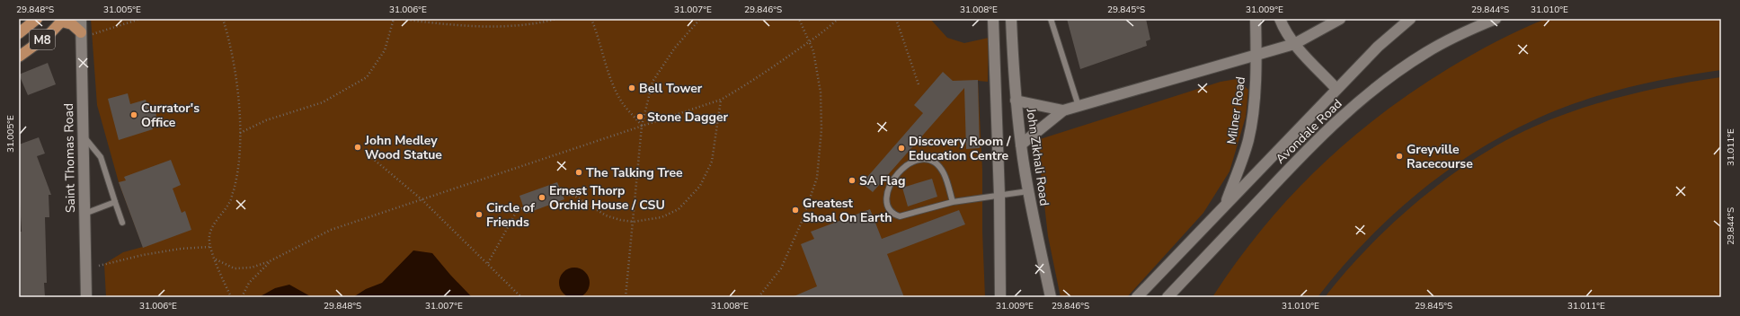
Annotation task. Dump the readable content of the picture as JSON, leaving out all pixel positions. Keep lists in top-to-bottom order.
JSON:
{
  "streets": {
    "main road": ["M8"],
    "street": [
      "Milner Road",
      "Avondale Road",
      "John Zikhali Road",
      "Saint Thomas Road"
    ]
  },
  "crossings": [
    ["Milner Road", "Avondale Road"]
  ],
  "places": [
    "Bell Tower",
    "Currator's Office",
    "Stone Dagger",
    "John Medley Wood Statue",
    "Discovery Room / Education Centre",
    "Greyville Racecourse",
    "The Talking Tree",
    "SA Flag",
    "Ernest Thorp Orchid House / CSU",
    "Greatest Shoal On Earth",
    "Circle of Friends"
  ],
  "coordinates": [
    "29.848°S",
    "31.005°E",
    "31.006°E",
    "31.007°E",
    "29.846°S",
    "31.008°E",
    "29.845°S",
    "31.009°E",
    "29.844°S",
    "31.010°E",
    "31.011°E"
  ]
}
